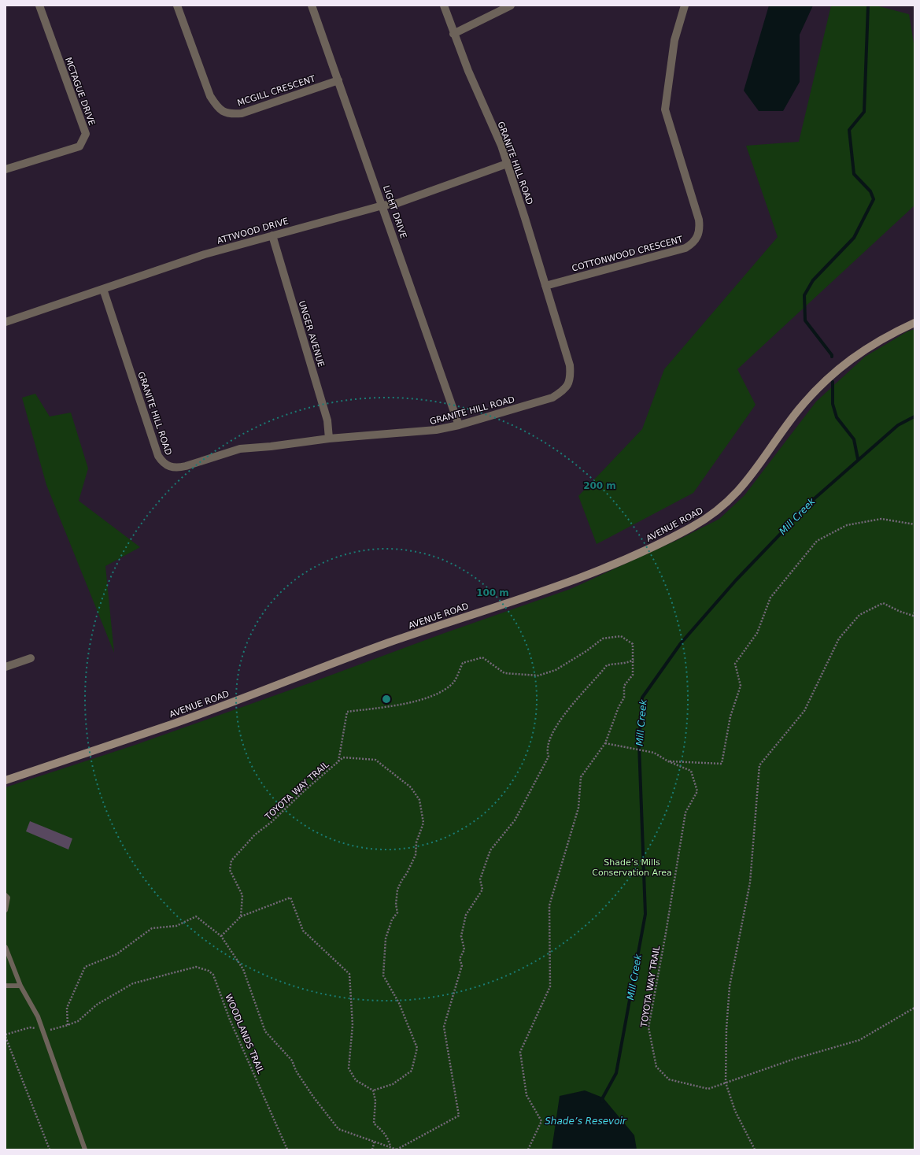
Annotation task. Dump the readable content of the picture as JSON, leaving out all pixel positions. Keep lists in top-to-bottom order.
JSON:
{
  "streets": {
    "street": [
      "MCGILL CRESCENT",
      "MCTAGUE DRIVE",
      "GRANITE HILL ROAD",
      "LIGHT DRIVE",
      "ATTWOOD DRIVE",
      "COTTONWOOD CRESCENT",
      "UNGER AVENUE",
      "AVENUE ROAD"
    ],
    "path": ["TOYOTA WAY TRAIL", "WOODLANDS TRAIL"]
  },
  "crossings": [
    ["MCGILL CRESCENT", "LIGHT DRIVE"],
    ["GRANITE HILL ROAD", "LIGHT DRIVE"],
    ["GRANITE HILL ROAD", "ATTWOOD DRIVE"],
    ["GRANITE HILL ROAD", "COTTONWOOD CRESCENT"],
    ["GRANITE HILL ROAD", "UNGER AVENUE"],
    ["LIGHT DRIVE", "ATTWOOD DRIVE"],
    ["ATTWOOD DRIVE", "UNGER AVENUE"]
  ],
  "water": ["Mill Creek", "Shade’s Resevoir"],
  "parks": ["Shade’s Mills Conservation Area"],
  "rings": ["200 m", "100 m"]
}
